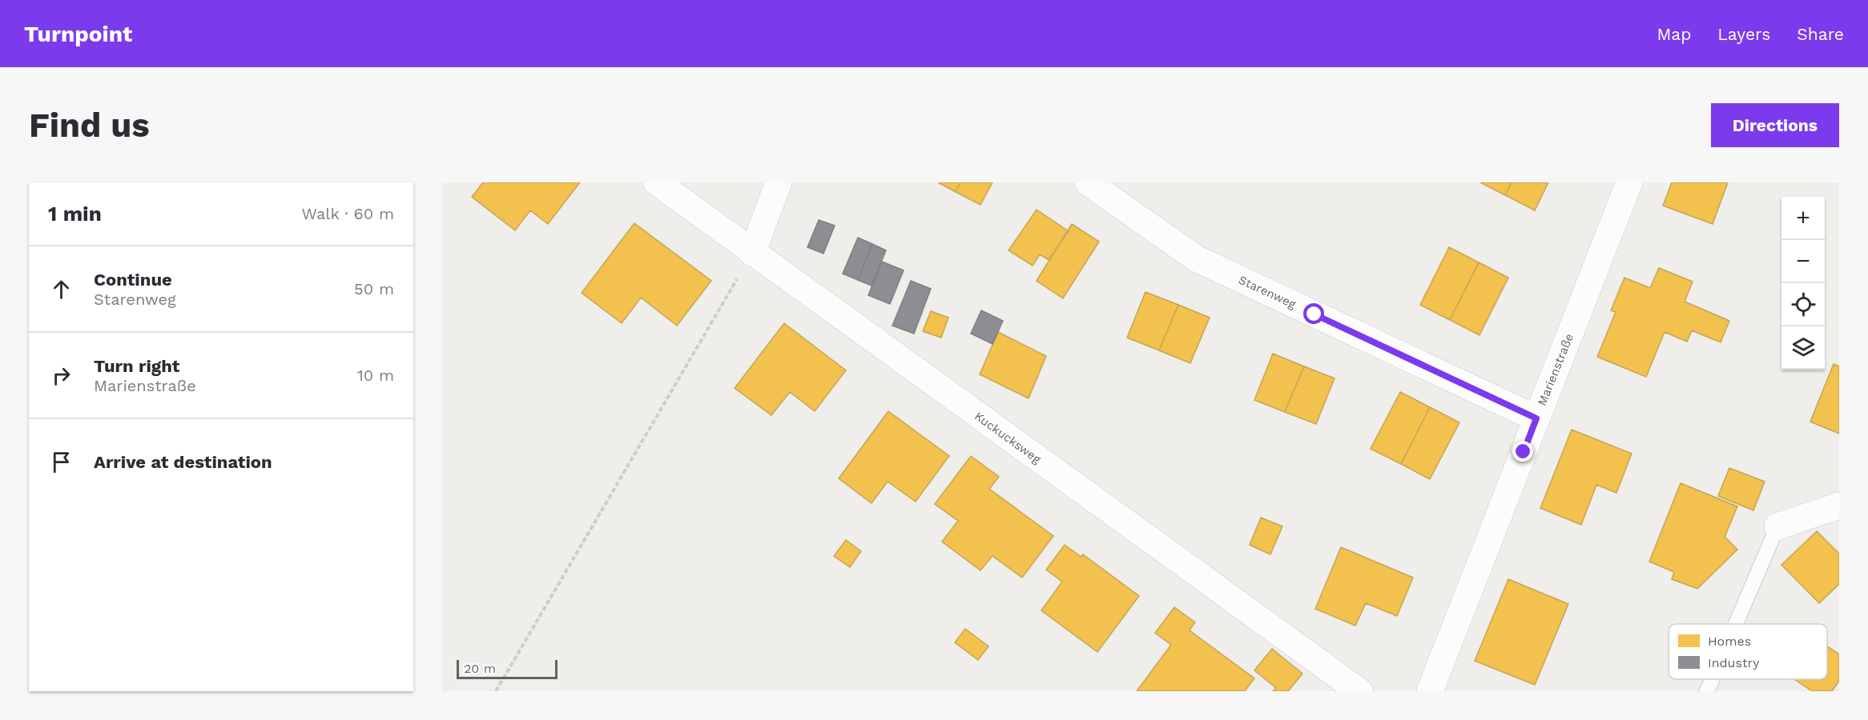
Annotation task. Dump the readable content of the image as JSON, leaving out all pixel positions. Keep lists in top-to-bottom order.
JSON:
{
  "streets": {
    "street": ["Starenweg", "Marienstraße", "Kuckucksweg"]
  },
  "crossings": [
    ["Starenweg", "Marienstraße"]
  ],
  "legend": ["Homes", "Industry"],
  "scale_bar": "20 m",
  "page": {
    "header": "Turnpoint",
    "nav": ["Map", "Layers", "Share"],
    "buttons": "Directions",
    "title": "Find us",
    "heading": ["1 min", "Walk · 60 m"],
    "map_buttons": ["+", "−"],
    "list": [
      ["Continue", "Starenweg", "50 m"],
      ["Turn right", "Marienstraße", "10 m"],
      "Arrive at destination"
    ],
    "scale": "20 m"
  }
}
